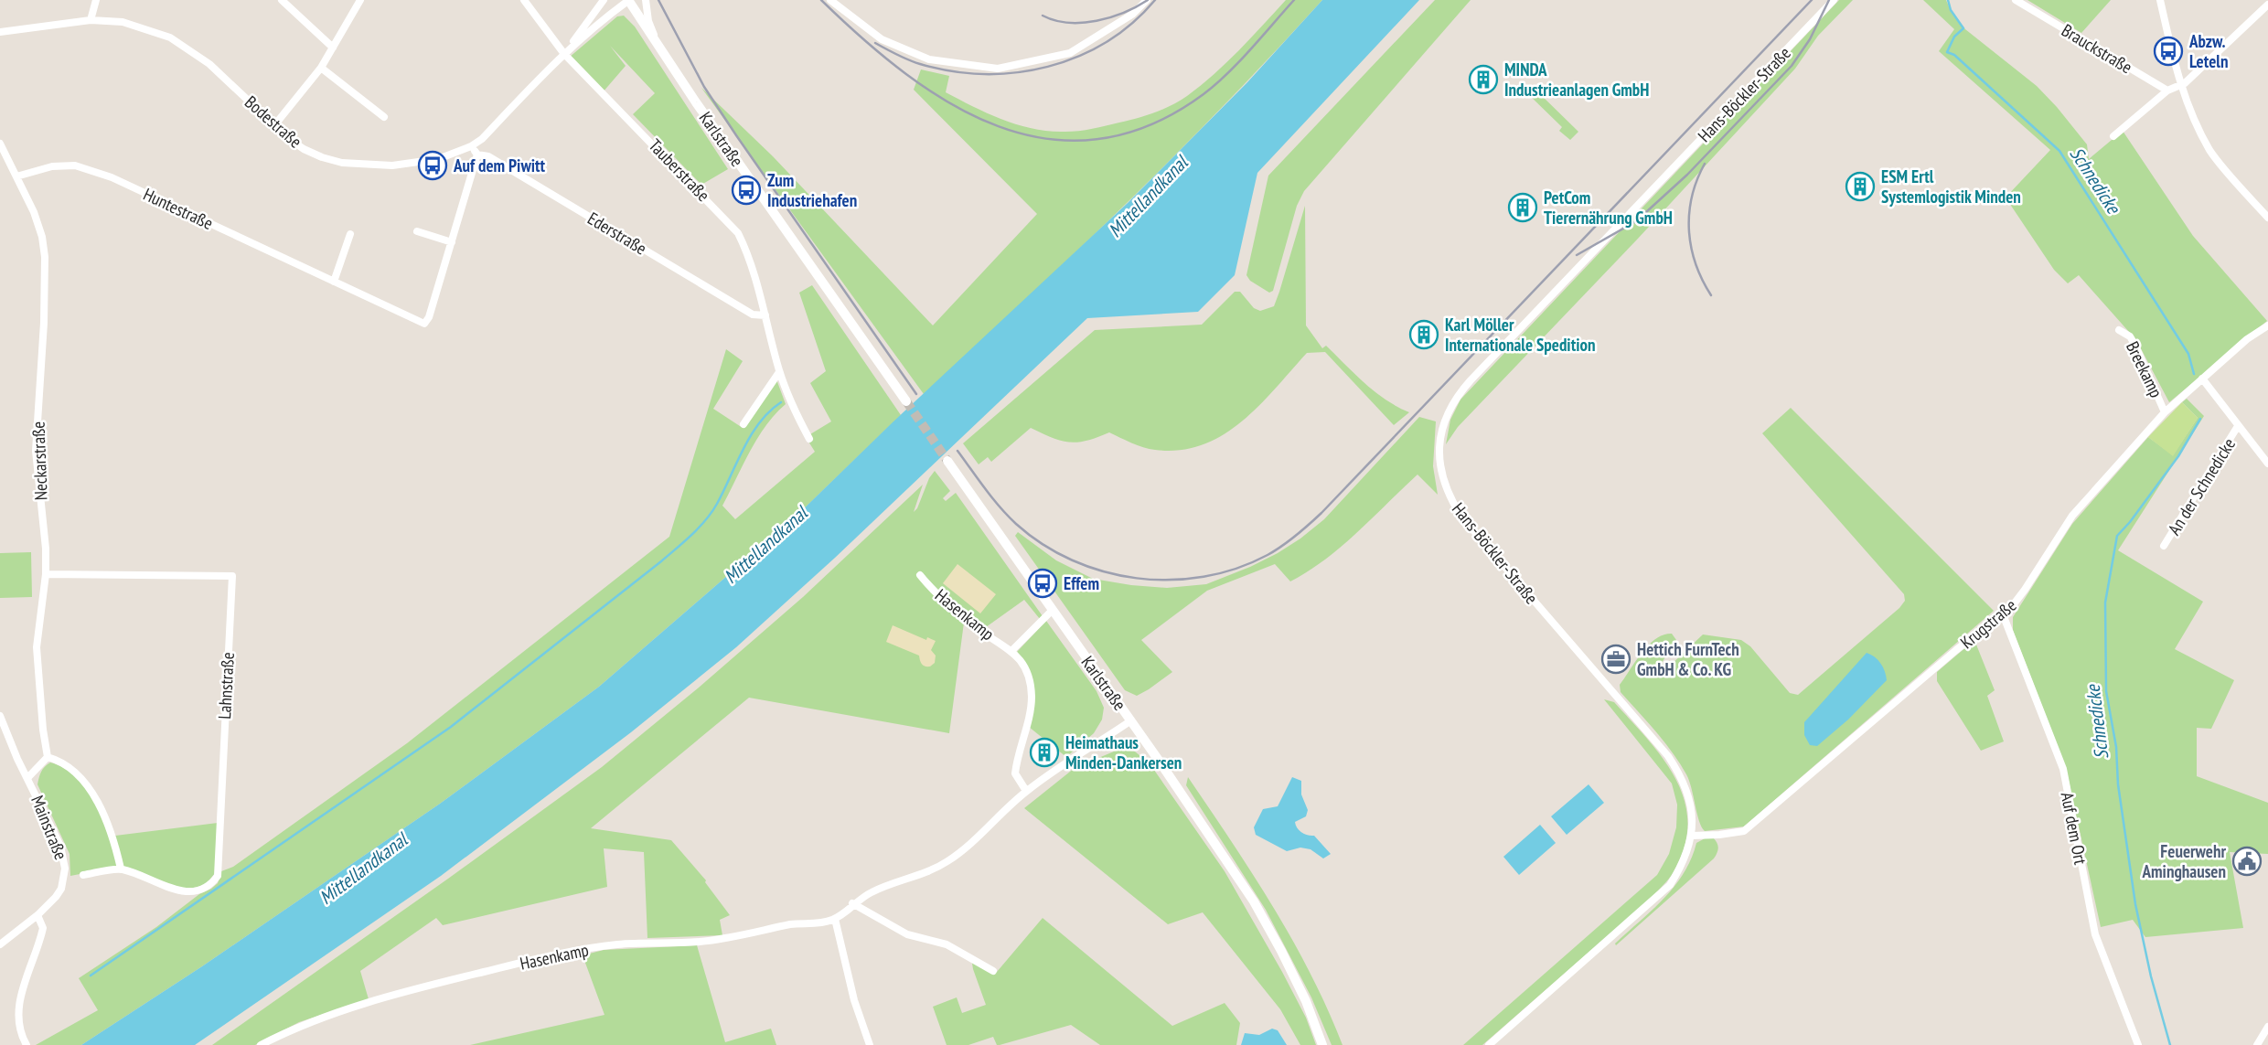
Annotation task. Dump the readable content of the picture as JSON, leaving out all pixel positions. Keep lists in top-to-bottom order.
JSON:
{
  "streets": {
    "street": [
      "Brauckstraße",
      "Hans-Böckler-Straße",
      "Bodestraße",
      "Karlstraße",
      "Tauberstraße",
      "Huntestraße",
      "Ederstraße",
      "Breekamp",
      "Neckarstraße",
      "An der Schnedicke",
      "Hasenkamp",
      "Krugstraße",
      "Lahnstraße",
      "Mainstraße",
      "Auf dem Ort"
    ]
  },
  "crossings": [
    ["Hans-Böckler-Straße", "Krugstraße"],
    ["Bodestraße", "Karlstraße"],
    ["Bodestraße", "Tauberstraße"],
    ["Bodestraße", "Ederstraße"],
    ["Karlstraße", "Hasenkamp"],
    ["Tauberstraße", "Ederstraße"],
    ["Huntestraße", "Neckarstraße"],
    ["Breekamp", "Krugstraße"],
    ["Neckarstraße", "Lahnstraße"],
    ["Krugstraße", "Auf dem Ort"]
  ],
  "water": ["Schnedicke", "Mittellandkanal"],
  "places": {
    "bus stop": [
      "Abzw. Leteln",
      "Auf dem Piwitt",
      "Zum Industriehafen",
      "Effem"
    ],
    "building": [
      "MINDA Industrieanlagen GmbH",
      "ESM Ertl Systemlogistik Minden",
      "PetCom Tierernährung GmbH",
      "Karl Möller Internationale Spedition",
      "Heimathaus Minden-Dankersen"
    ],
    "office": ["Hettich FurnTech GmbH & Co. KG"],
    "public building": ["Feuerwehr Aminghausen"]
  }
}
